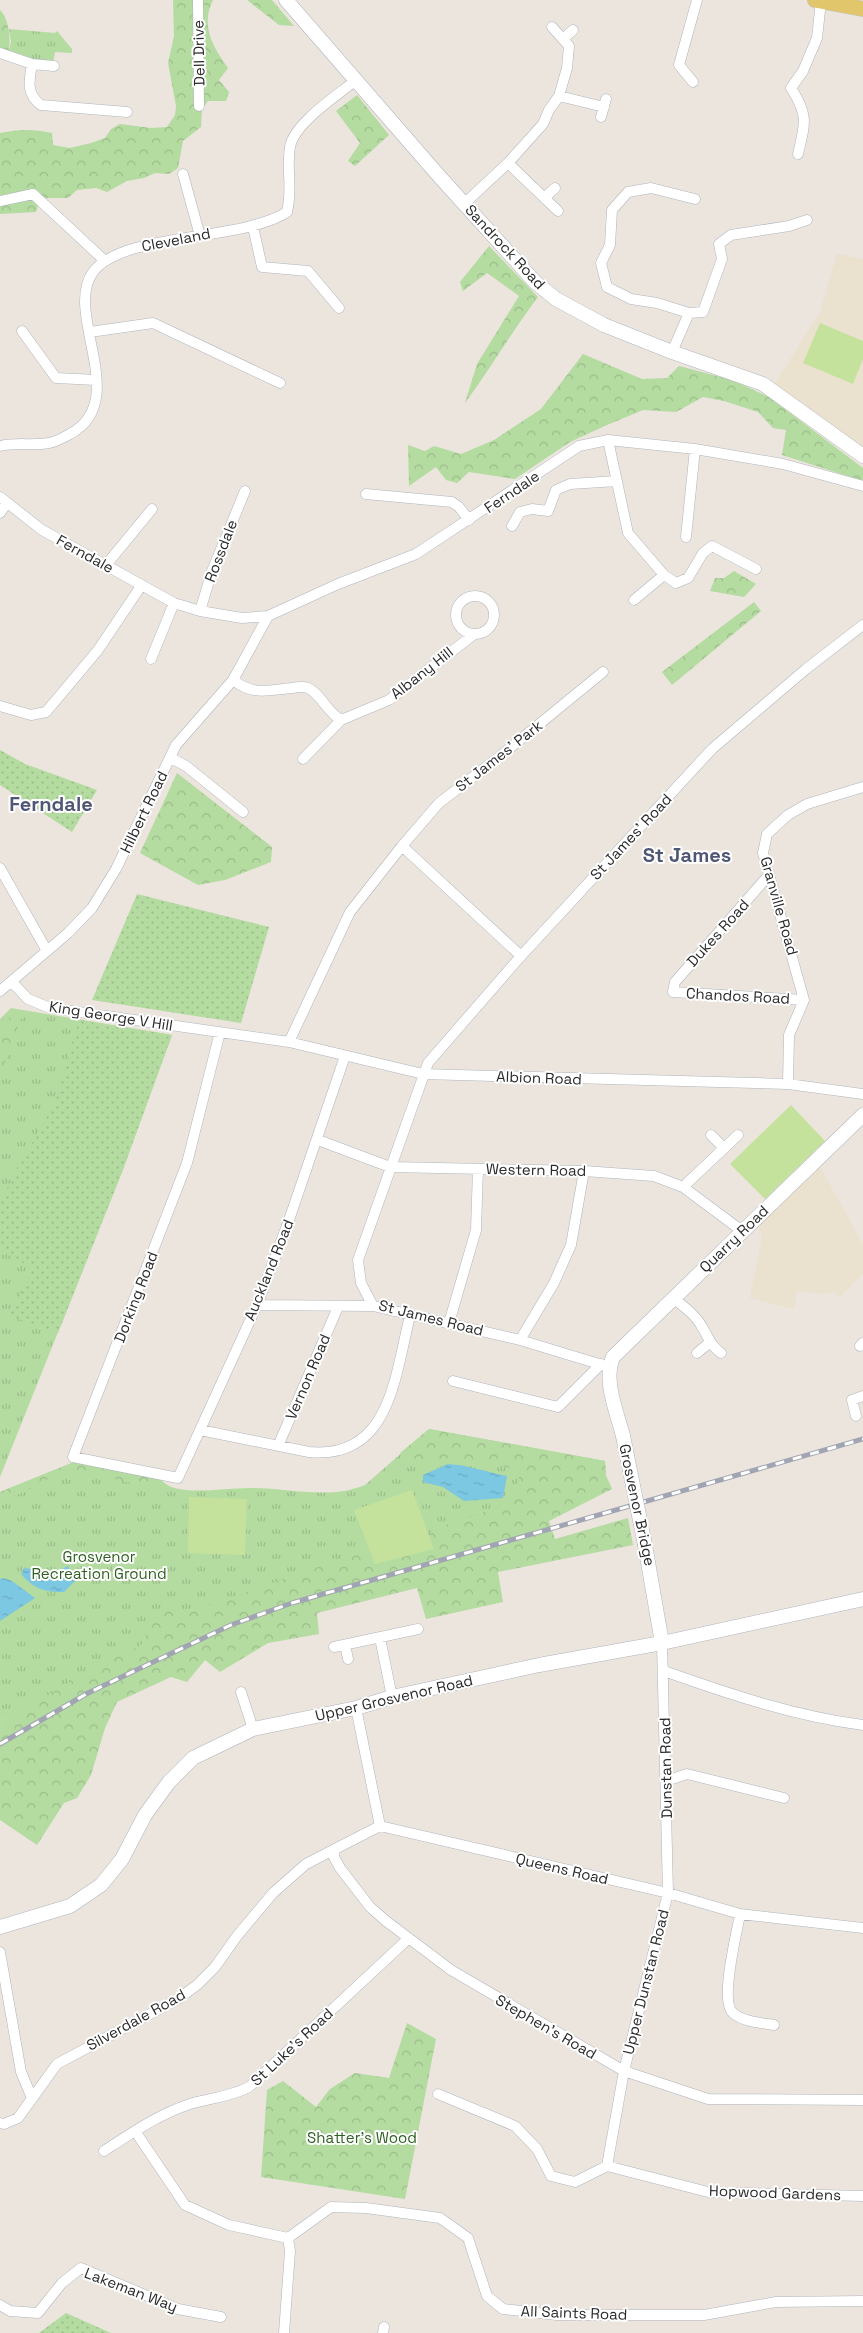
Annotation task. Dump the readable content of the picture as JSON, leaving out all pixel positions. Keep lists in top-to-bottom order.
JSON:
{
  "streets": {
    "street": [
      "Dell Drive",
      "Cleveland",
      "Sandrock Road",
      "Ferndale",
      "Rossdale",
      "Albany Hill",
      "St James' Park",
      "Hilbert Road",
      "St James' Road",
      "Granville Road",
      "Dukes Road",
      "Chandos Road",
      "King George V Hill",
      "Albion Road",
      "Western Road",
      "Quarry Road",
      "Auckland Road",
      "Dorking Road",
      "St James Road",
      "Vernon Road",
      "Grosvenor Bridge",
      "Upper Grosvenor Road",
      "Dunstan Road",
      "Queens Road",
      "Upper Dunstan Road",
      "Silverdale Road",
      "Stephen's Road",
      "St Luke's Road",
      "Hopwood Gardens",
      "Lakeman Way",
      "All Saints Road"
    ]
  },
  "crossings": [
    ["Cleveland", "Sandrock Road"],
    ["Ferndale", "Rossdale"],
    ["Ferndale", "Hilbert Road"],
    ["St James' Park", "Albion Road"],
    ["Hilbert Road", "King George V Hill"],
    ["St James' Road", "Albion Road"],
    ["St James' Road", "St James Road"],
    ["Granville Road", "Dukes Road"],
    ["Granville Road", "Chandos Road"],
    ["Dukes Road", "Chandos Road"],
    ["King George V Hill", "Albion Road"],
    ["King George V Hill", "Dorking Road"],
    ["Albion Road", "Auckland Road"],
    ["Albion Road", "Dorking Road"],
    ["Albion Road", "St James Road"],
    ["Western Road", "Quarry Road"],
    ["Western Road", "Auckland Road"],
    ["Western Road", "St James Road"],
    ["Quarry Road", "St James Road"],
    ["Quarry Road", "Grosvenor Bridge"],
    ["Auckland Road", "Dorking Road"],
    ["St James Road", "Grosvenor Bridge"],
    ["Grosvenor Bridge", "Upper Grosvenor Road"],
    ["Grosvenor Bridge", "Dunstan Road"],
    ["Upper Grosvenor Road", "Dunstan Road"],
    ["Dunstan Road", "Queens Road"],
    ["Dunstan Road", "Upper Dunstan Road"],
    ["Queens Road", "Upper Dunstan Road"],
    ["Upper Dunstan Road", "Stephen's Road"],
    ["Silverdale Road", "Stephen's Road"],
    ["Stephen's Road", "St Luke's Road"]
  ],
  "districts": ["Ferndale", "St James"],
  "parks": ["Grosvenor Recreation Ground", "Shatter's Wood"]
}
